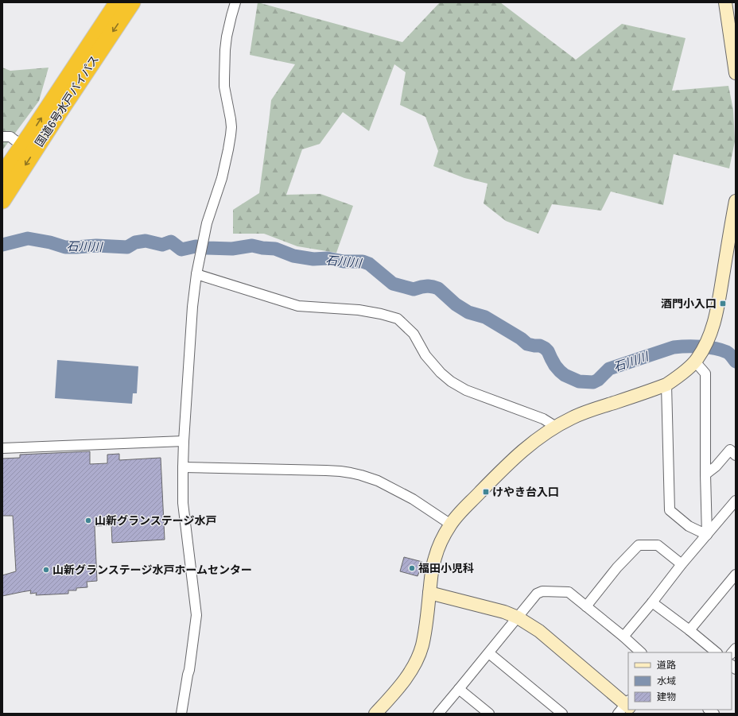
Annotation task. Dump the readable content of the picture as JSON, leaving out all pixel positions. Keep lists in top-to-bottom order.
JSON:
{
  "streets": {
    "highway": ["国道6号水戸バイパス"]
  },
  "water": ["石川川"],
  "places": {
    "transit": ["酒門小入口", "けやき台入口"],
    "other": ["山新グランステージ水戸", "福田小児科", "山新グランステージ水戸ホームセンター"]
  },
  "legend": ["道路", "水域", "建物"]
}
